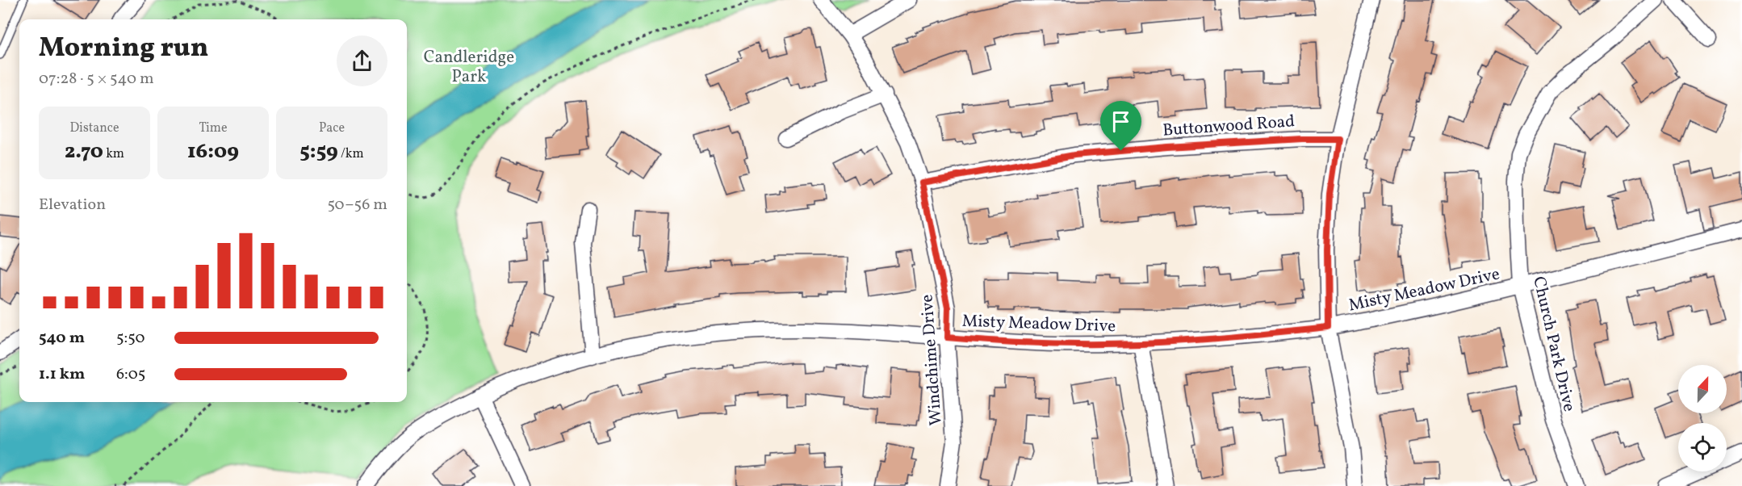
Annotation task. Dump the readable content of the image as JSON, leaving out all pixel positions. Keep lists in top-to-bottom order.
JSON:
{
  "streets": {
    "street": [
      "Buttonwood Road",
      "Misty Meadow Drive",
      "Church Park Drive",
      "Windchime Drive"
    ]
  },
  "crossings": [
    ["Buttonwood Road", "Windchime Drive"],
    ["Misty Meadow Drive", "Church Park Drive"],
    ["Misty Meadow Drive", "Windchime Drive"]
  ],
  "parks": ["Candleridge Park"],
  "north": "top",
  "page": {
    "heading": ["Morning run", "07:28 · 5 × 540 m"],
    "stats": [
      ["Distance", "2.70 km"],
      ["Time", "16:09"],
      ["Pace", "5:59 /km"]
    ],
    "chart": ["Elevation", "50–56 m"],
    "list": [
      {
        "name": "540 m",
        "note": "5:50"
      },
      {
        "name": "1.1 km",
        "note": "6:05"
      }
    ]
  }
}
